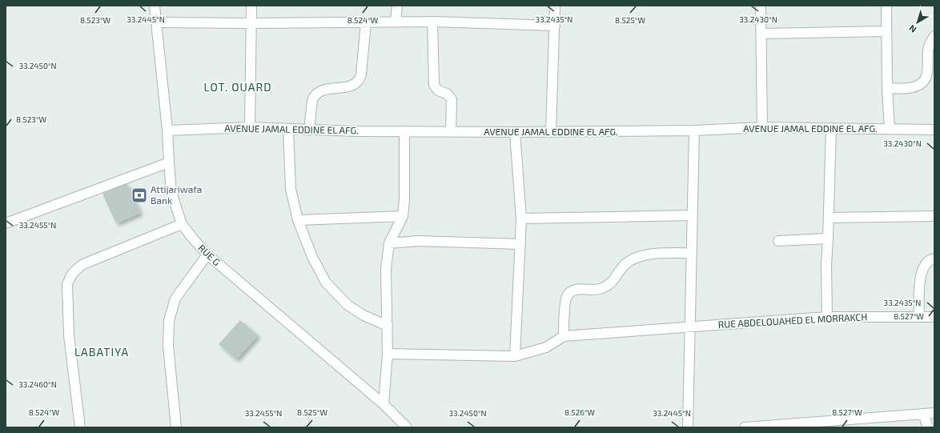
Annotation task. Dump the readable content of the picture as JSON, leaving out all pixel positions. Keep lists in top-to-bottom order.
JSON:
{
  "streets": {
    "street": ["AVENUE JAMAL EDDINE EL AFG.", "RUE G", "RUE ABDELOUAHED EL MORRAKCH"]
  },
  "crossings": [
    ["AVENUE JAMAL EDDINE EL AFG.", "RUE G"]
  ],
  "districts": ["LOT. OUARD", "LABATIYA"],
  "places": {
    "bank": ["Attijariwafa Bank"]
  },
  "north": "bottom left",
  "coordinates": [
    "33.2445°N",
    "33.2435°N",
    "33.2430°N",
    "8.523°W",
    "8.524°W",
    "8.525°W",
    "33.2450°N",
    "33.2455°N",
    "8.527°W",
    "33.2460°N",
    "8.526°W"
  ]
}
